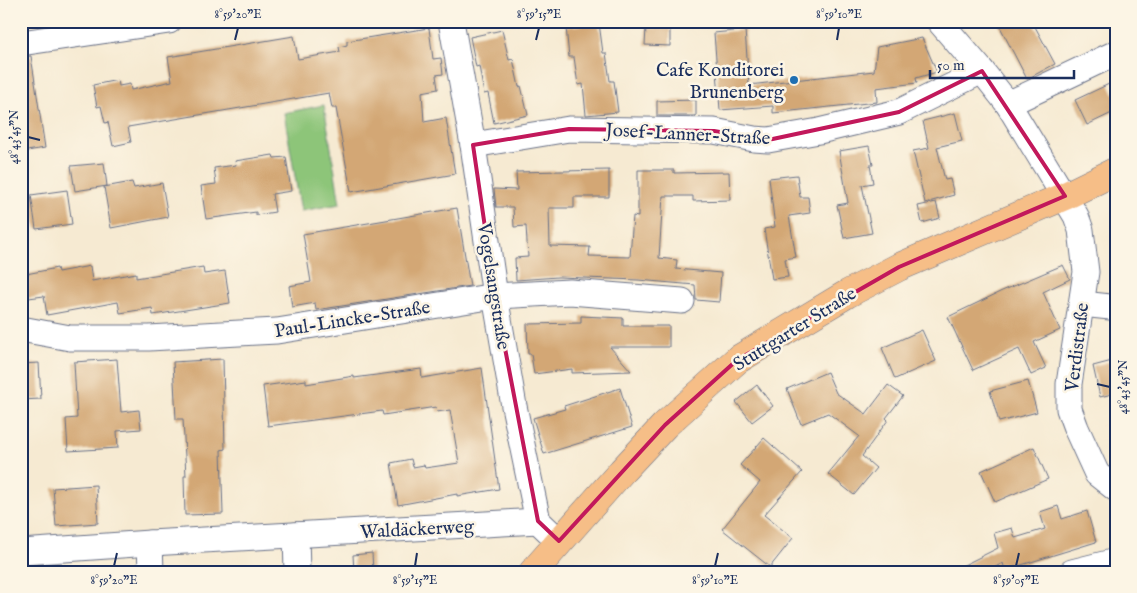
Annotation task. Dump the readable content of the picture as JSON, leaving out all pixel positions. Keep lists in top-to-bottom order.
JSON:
{
  "streets": {
    "main road": ["Stuttgarter Straße"],
    "street": [
      "Josef-Lanner-Straße",
      "Vogelsangstraße",
      "Paul-Lincke-Straße",
      "Verdistraße",
      "Waldäckerweg"
    ]
  },
  "crossings": [
    ["Josef-Lanner-Straße", "Vogelsangstraße"],
    ["Josef-Lanner-Straße", "Verdistraße"],
    ["Vogelsangstraße", "Paul-Lincke-Straße"],
    ["Vogelsangstraße", "Waldäckerweg"],
    ["Stuttgarter Straße", "Verdistraße"]
  ],
  "places": ["Cafe Konditorei Brunenberg"],
  "scale_bar": "50 m",
  "coordinates": [
    "8°59'20\"E",
    "8°59'15\"E",
    "8°59'10\"E",
    "48°43'45\"N",
    "8°59'05\"E"
  ]
}
